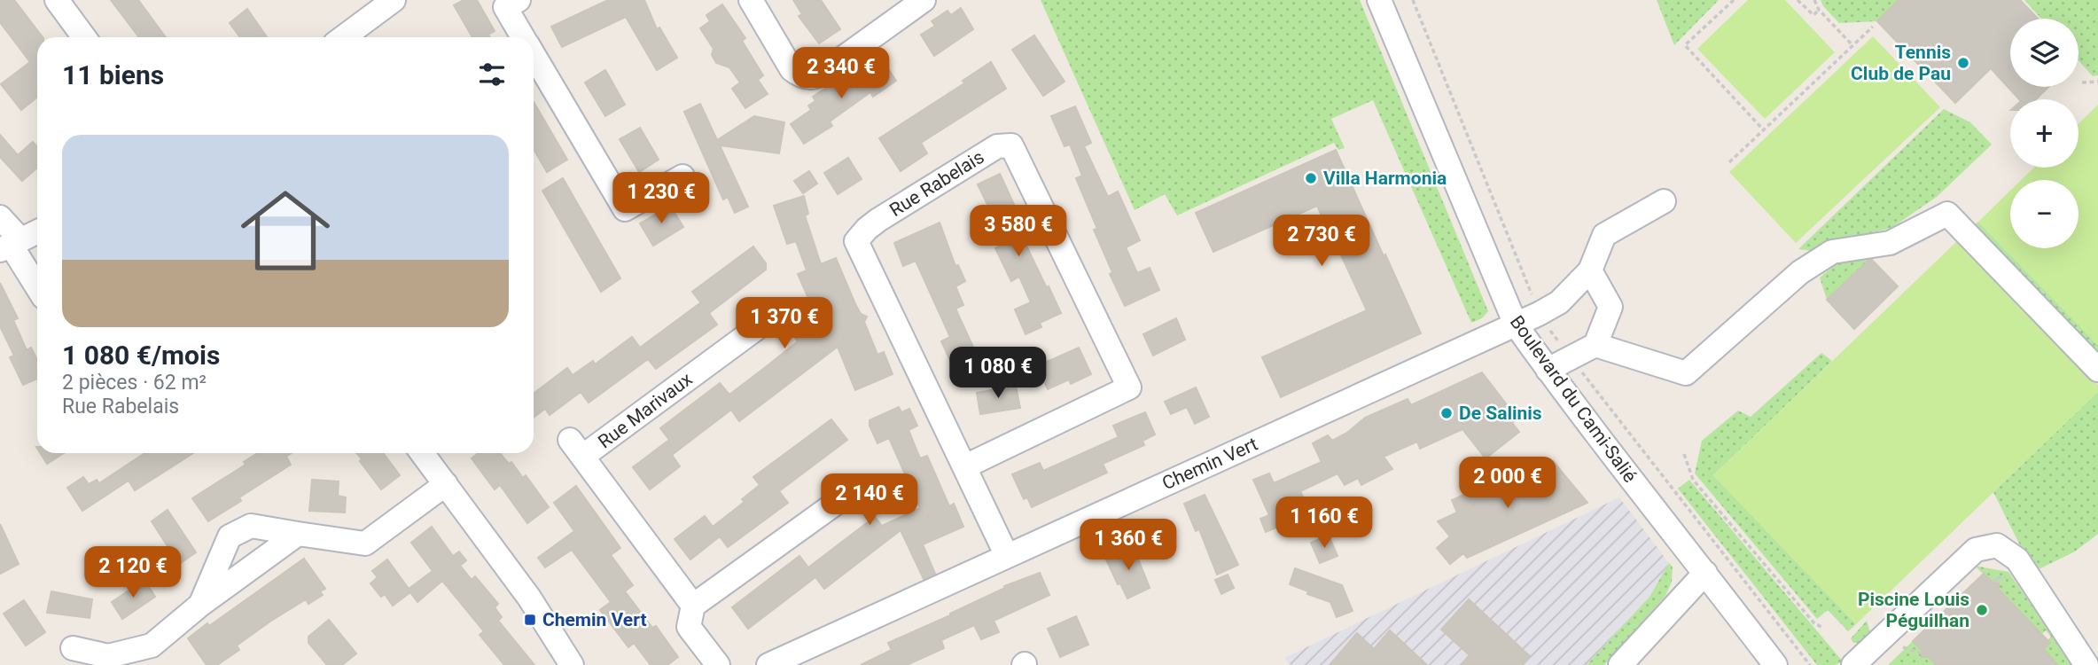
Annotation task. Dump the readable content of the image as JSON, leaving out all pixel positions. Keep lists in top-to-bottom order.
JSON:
{
  "streets": {
    "street": [
      "Rue Rabelais",
      "Boulevard du Cami-Salié",
      "Rue Marivaux",
      "Chemin Vert"
    ]
  },
  "crossings": [
    ["Rue Rabelais", "Chemin Vert"],
    ["Boulevard du Cami-Salié", "Chemin Vert"]
  ],
  "places": {
    "other": [
      "Tennis Club de Pau",
      "Villa Harmonia",
      "De Salinis",
      "Piscine Louis Péguilhan"
    ],
    "transit": ["Chemin Vert"]
  },
  "page": {
    "map_buttons": ["+", "−"],
    "heading": "11 biens",
    "price": [
      "2 340 €",
      "1 230 €",
      "3 580 €",
      "2 730 €",
      "1 370 €",
      "1 080 €",
      "2 000 €",
      "2 140 €",
      "1 160 €",
      "1 360 €",
      "2 120 €"
    ],
    "list": [
      {
        "name": "1 080 €/mois",
        "note": "2 pièces · 62 m² · Rue Rabelais"
      }
    ]
  }
}
